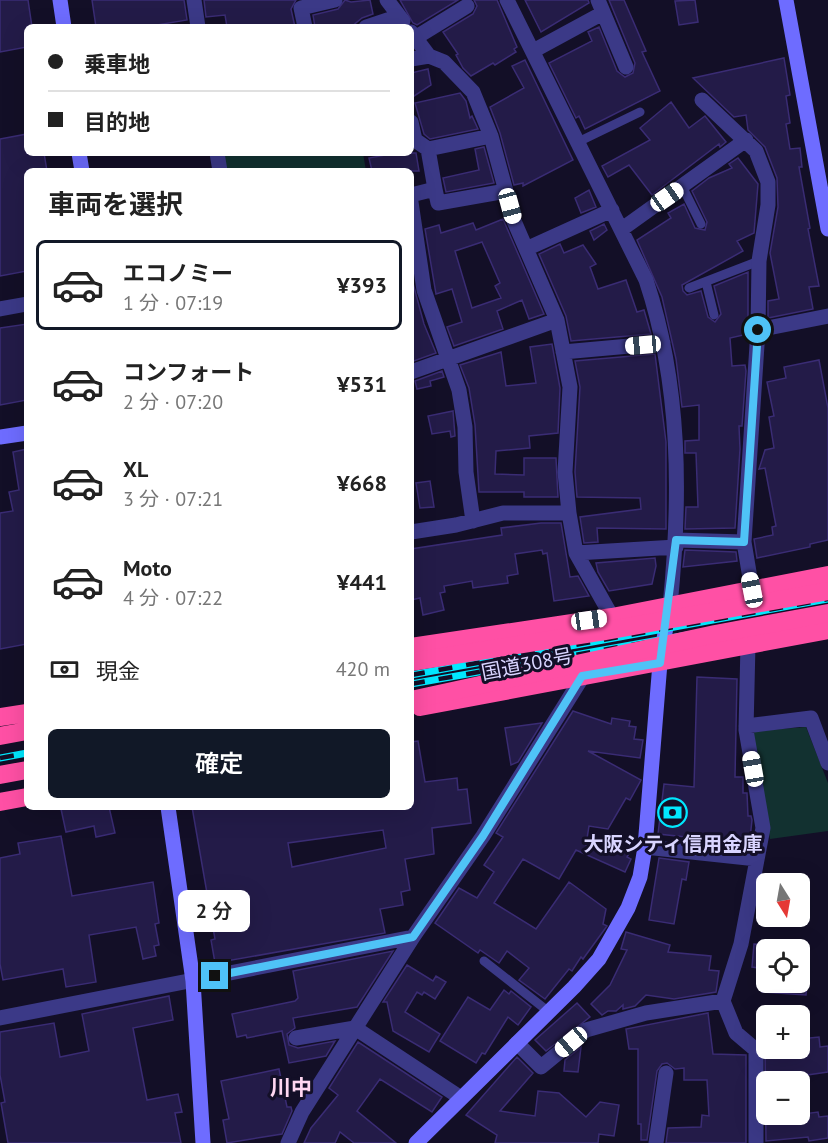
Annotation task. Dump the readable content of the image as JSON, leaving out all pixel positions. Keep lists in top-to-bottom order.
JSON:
{
  "streets": {
    "highway": ["国道308号"]
  },
  "districts": ["川中"],
  "places": {
    "bank": ["大阪シティ信用金庫"]
  },
  "north": "bottom",
  "page": {
    "banner": ["乗車地", "目的地"],
    "heading": "車両を選択",
    "list": [
      {
        "name": "エコノミー",
        "note": "1 分 · 07:19",
        "value": "¥393"
      },
      {
        "name": "コンフォート",
        "note": "2 分 · 07:20",
        "value": "¥531"
      },
      {
        "name": "XL",
        "note": "3 分 · 07:21",
        "value": "¥668"
      },
      {
        "name": "Moto",
        "note": "4 分 · 07:22",
        "value": "¥441"
      }
    ],
    "pay": ["現金", "420 m"],
    "buttons": "確定",
    "map_buttons": ["+", "−"],
    "bubble": "2 分"
  }
}
